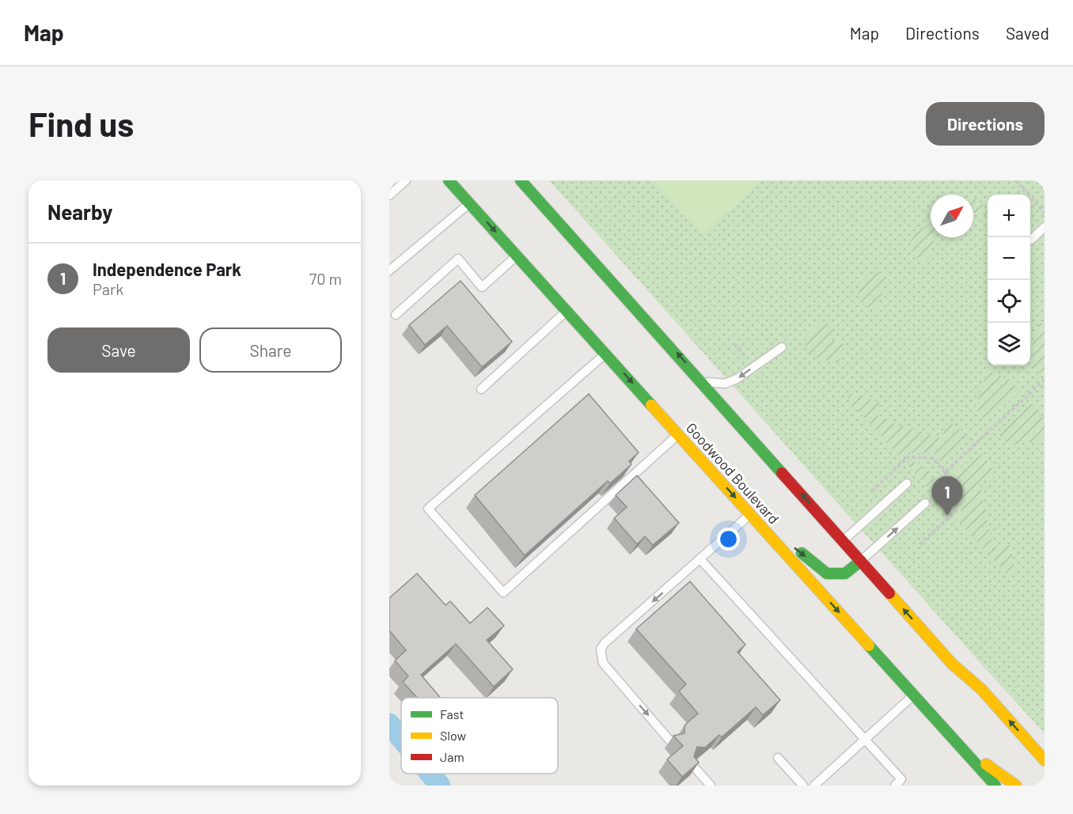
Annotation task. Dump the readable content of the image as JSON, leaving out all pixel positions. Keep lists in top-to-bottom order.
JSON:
{
  "streets": {
    "main road": ["Goodwood Boulevard"]
  },
  "legend": ["Fast", "Slow", "Jam"],
  "north": "top right",
  "page": {
    "header": "Map",
    "nav": ["Map", "Directions", "Saved"],
    "buttons": [
      "Directions",
      ["Save", "Share"]
    ],
    "title": "Find us",
    "heading": "Nearby",
    "map_buttons": ["+", "−"],
    "list": [
      {
        "mark": "1",
        "name": "Independence Park",
        "note": "Park",
        "value": "70 m"
      }
    ],
    "pins": "1"
  }
}
